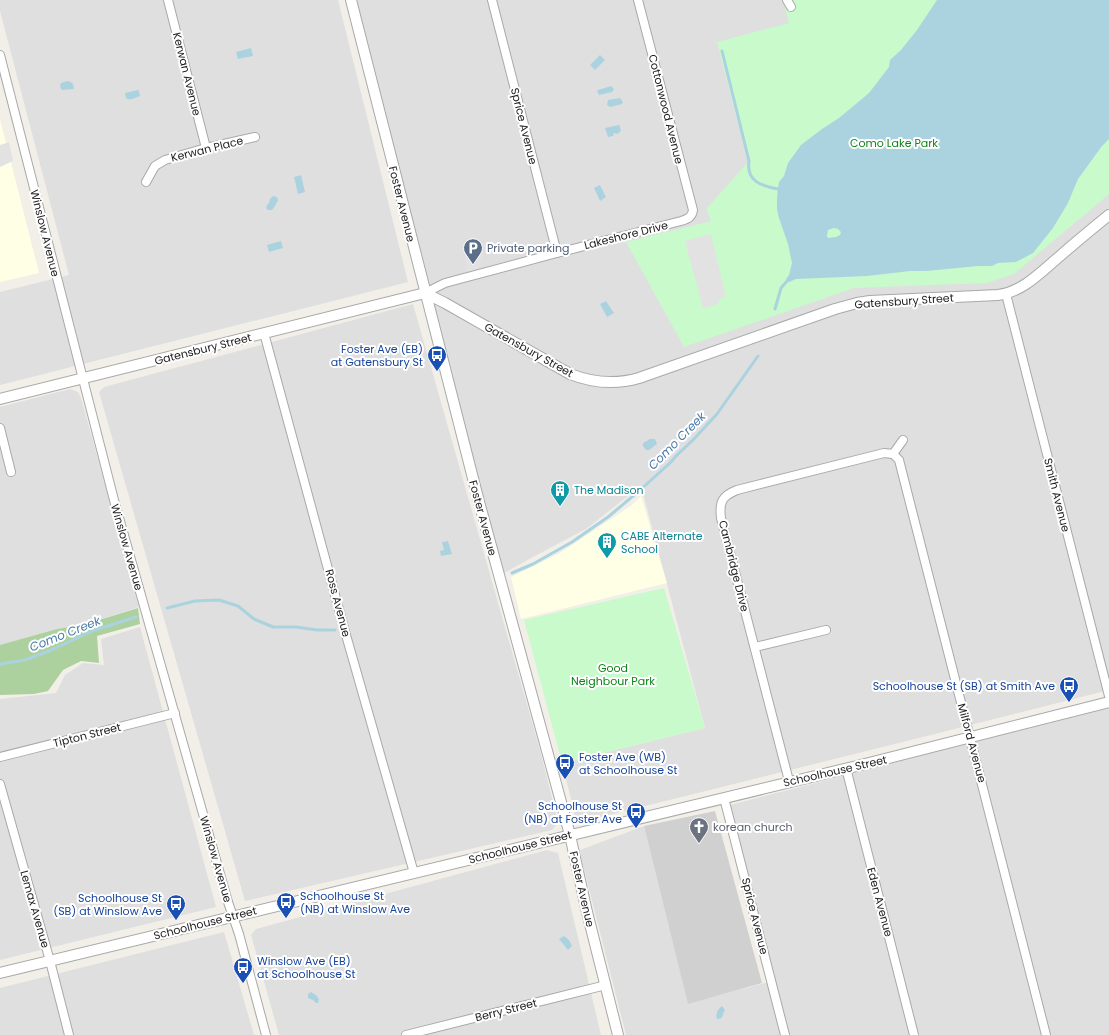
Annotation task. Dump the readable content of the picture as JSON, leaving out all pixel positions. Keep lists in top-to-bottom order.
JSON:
{
  "streets": {
    "street": [
      "Kerwan Avenue",
      "Cottonwood Avenue",
      "Sprice Avenue",
      "Kerwan Place",
      "Foster Avenue",
      "Winslow Avenue",
      "Lakeshore Drive",
      "Gatensbury Street",
      "Smith Avenue",
      "Cambridge Drive",
      "Ross Avenue",
      "Tipton Street",
      "Milford Avenue",
      "Schoolhouse Street",
      "Eden Avenue",
      "Lemax Avenue",
      "Berry Street"
    ]
  },
  "crossings": [
    ["Kerwan Avenue", "Kerwan Place"],
    ["Cottonwood Avenue", "Lakeshore Drive"],
    ["Sprice Avenue", "Lakeshore Drive"],
    ["Sprice Avenue", "Schoolhouse Street"],
    ["Foster Avenue", "Lakeshore Drive"],
    ["Foster Avenue", "Gatensbury Street"],
    ["Foster Avenue", "Schoolhouse Street"],
    ["Foster Avenue", "Berry Street"],
    ["Winslow Avenue", "Gatensbury Street"],
    ["Winslow Avenue", "Tipton Street"],
    ["Winslow Avenue", "Schoolhouse Street"],
    ["Lakeshore Drive", "Gatensbury Street"],
    ["Gatensbury Street", "Smith Avenue"],
    ["Gatensbury Street", "Ross Avenue"],
    ["Cambridge Drive", "Milford Avenue"],
    ["Cambridge Drive", "Schoolhouse Street"],
    ["Ross Avenue", "Schoolhouse Street"],
    ["Milford Avenue", "Schoolhouse Street"],
    ["Schoolhouse Street", "Eden Avenue"],
    ["Schoolhouse Street", "Lemax Avenue"]
  ],
  "water": ["Como Creek"],
  "parks": ["Como Lake Park", "Good Neighbour Park"],
  "places": {
    "parking": ["Private parking"],
    "bus stop": [
      "Foster Ave (EB) at Gatensbury St",
      "Schoolhouse St (SB) at Smith Ave",
      "Foster Ave (WB) at Schoolhouse St",
      "Schoolhouse St (NB) at Foster Ave",
      "Schoolhouse St (NB) at Winslow Ave",
      "Schoolhouse St (SB) at Winslow Ave",
      "Winslow Ave (EB) at Schoolhouse St"
    ],
    "building": ["The Madison", "CABE Alternate School"],
    "church": ["korean church"]
  }
}
